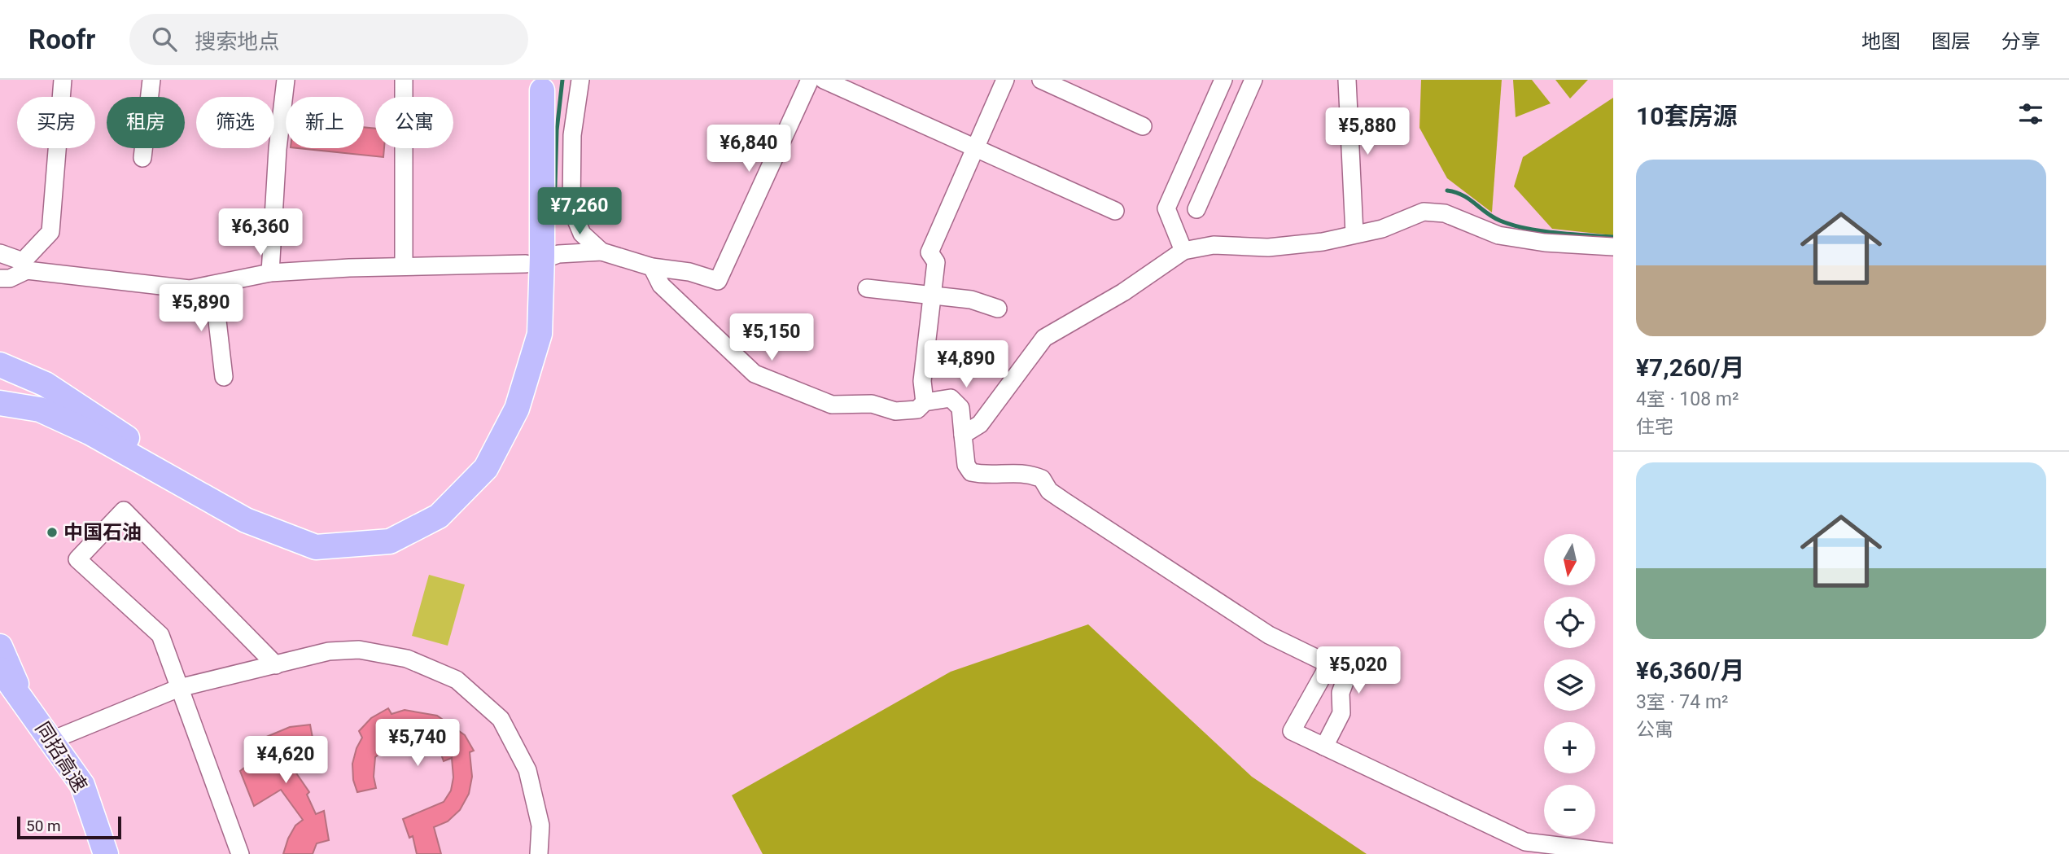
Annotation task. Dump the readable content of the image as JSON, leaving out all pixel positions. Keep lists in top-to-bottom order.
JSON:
{
  "streets": {
    "highway": ["同招高速"]
  },
  "places": ["中国石油"],
  "scale_bar": "50 m",
  "north": "bottom",
  "page": {
    "header": "Roofr",
    "search": "搜索地点",
    "nav": ["地图", "图层", "分享"],
    "heading": "10套房源",
    "chip": [
      "买房",
      "租房",
      "筛选",
      "新上",
      "公寓"
    ],
    "price": [
      "¥5,880",
      "¥6,840",
      "¥7,260",
      "¥6,360",
      "¥5,890",
      "¥5,150",
      "¥4,890",
      "¥5,020",
      "¥5,740",
      "¥4,620"
    ],
    "list": [
      {
        "name": "¥7,260/月",
        "note": "4室 · 108 m² · 住宅"
      },
      {
        "name": "¥6,360/月",
        "note": "3室 · 74 m² · 公寓"
      }
    ],
    "map_buttons": ["+", "−"],
    "scale": "50 m"
  }
}
